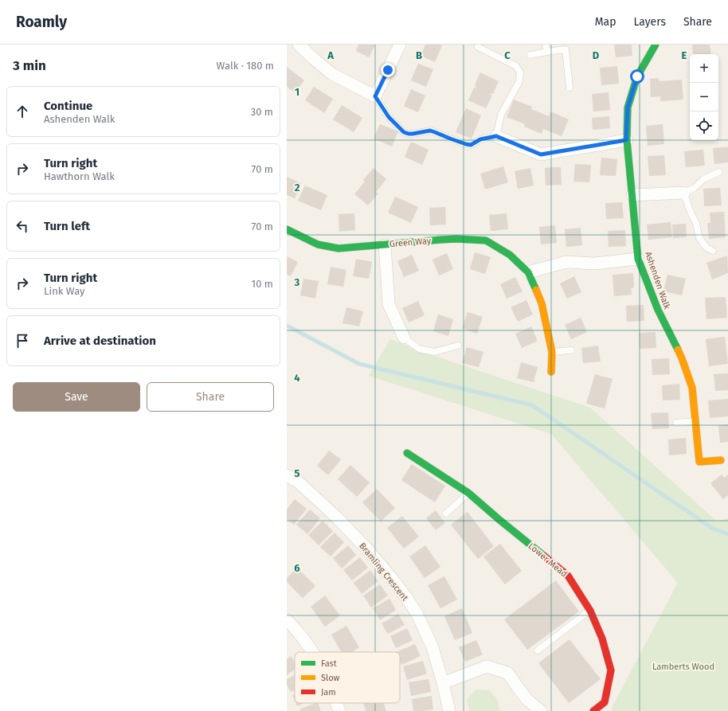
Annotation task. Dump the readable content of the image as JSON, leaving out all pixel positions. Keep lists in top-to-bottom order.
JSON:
{
  "streets": {
    "street": [
      "Green Way",
      "Ashenden Walk",
      "Lower Mead",
      "Bramling Crescent"
    ]
  },
  "parks": ["Lamberts Wood"],
  "legend": ["Fast", "Slow", "Jam"],
  "page": {
    "header": "Roamly",
    "nav": ["Map", "Layers", "Share"],
    "heading": ["3 min", "Walk · 180 m"],
    "map_buttons": ["+", "−"],
    "list": [
      ["Continue", "Ashenden Walk", "30 m"],
      ["Turn right", "Hawthorn Walk", "70 m"],
      ["Turn left", "70 m"],
      ["Turn right", "Link Way", "10 m"],
      "Arrive at destination"
    ],
    "buttons": ["Save", "Share"]
  },
  "grid": {
    "columns": [
      "A",
      "B",
      "C",
      "D",
      "E"
    ],
    "rows": [
      "1",
      "2",
      "3",
      "4",
      "5",
      "6"
    ]
  }
}
